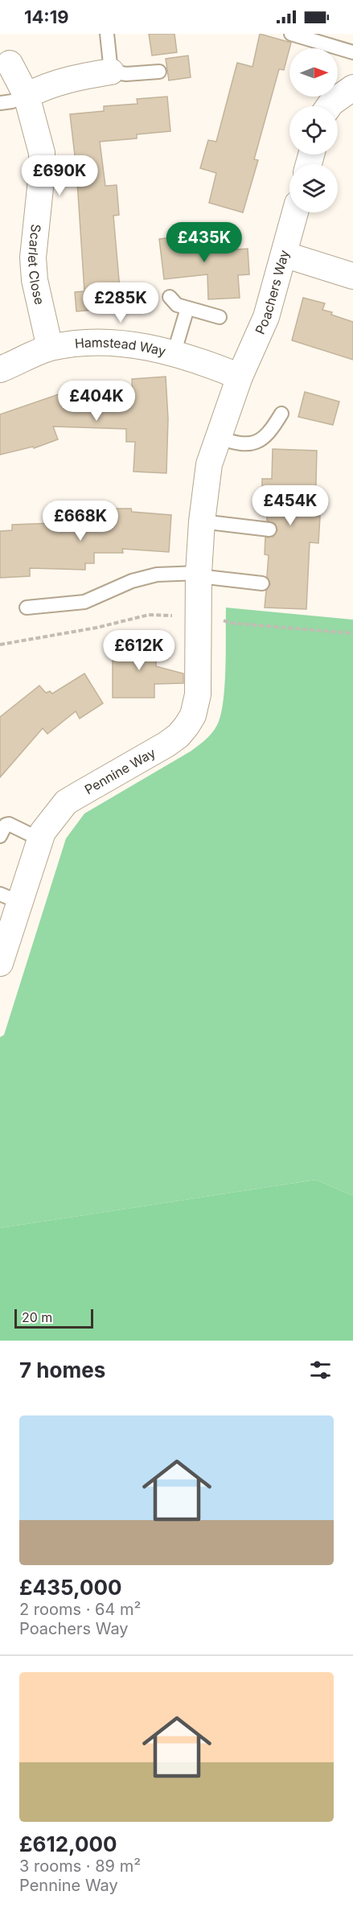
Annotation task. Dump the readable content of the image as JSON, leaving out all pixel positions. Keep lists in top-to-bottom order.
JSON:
{
  "streets": {
    "street": [
      "Scarlet Close",
      "Poachers Way",
      "Hamstead Way",
      "Pennine Way"
    ]
  },
  "crossings": [
    ["Scarlet Close", "Hamstead Way"],
    ["Poachers Way", "Hamstead Way"],
    ["Poachers Way", "Pennine Way"],
    ["Hamstead Way", "Pennine Way"]
  ],
  "scale_bar": "20 m",
  "north": "right",
  "page": {
    "status": "14:19",
    "price": [
      "£690K",
      "£435K",
      "£285K",
      "£404K",
      "£454K",
      "£668K",
      "£612K"
    ],
    "scale": "20 m",
    "heading": "7 homes",
    "list": [
      {
        "name": "£435,000",
        "note": "2 rooms · 64 m² · Poachers Way"
      },
      {
        "name": "£612,000",
        "note": "3 rooms · 89 m² · Pennine Way"
      }
    ]
  }
}
